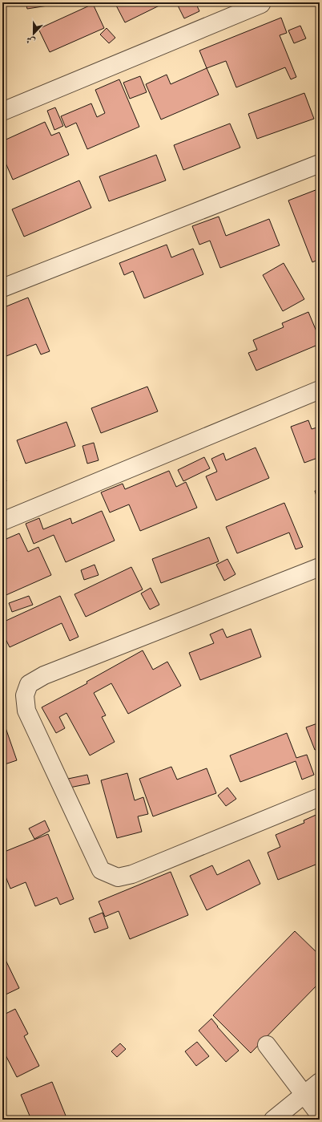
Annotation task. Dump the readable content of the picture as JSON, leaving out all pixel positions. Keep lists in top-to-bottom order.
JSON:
{
  "north": "bottom"
}
